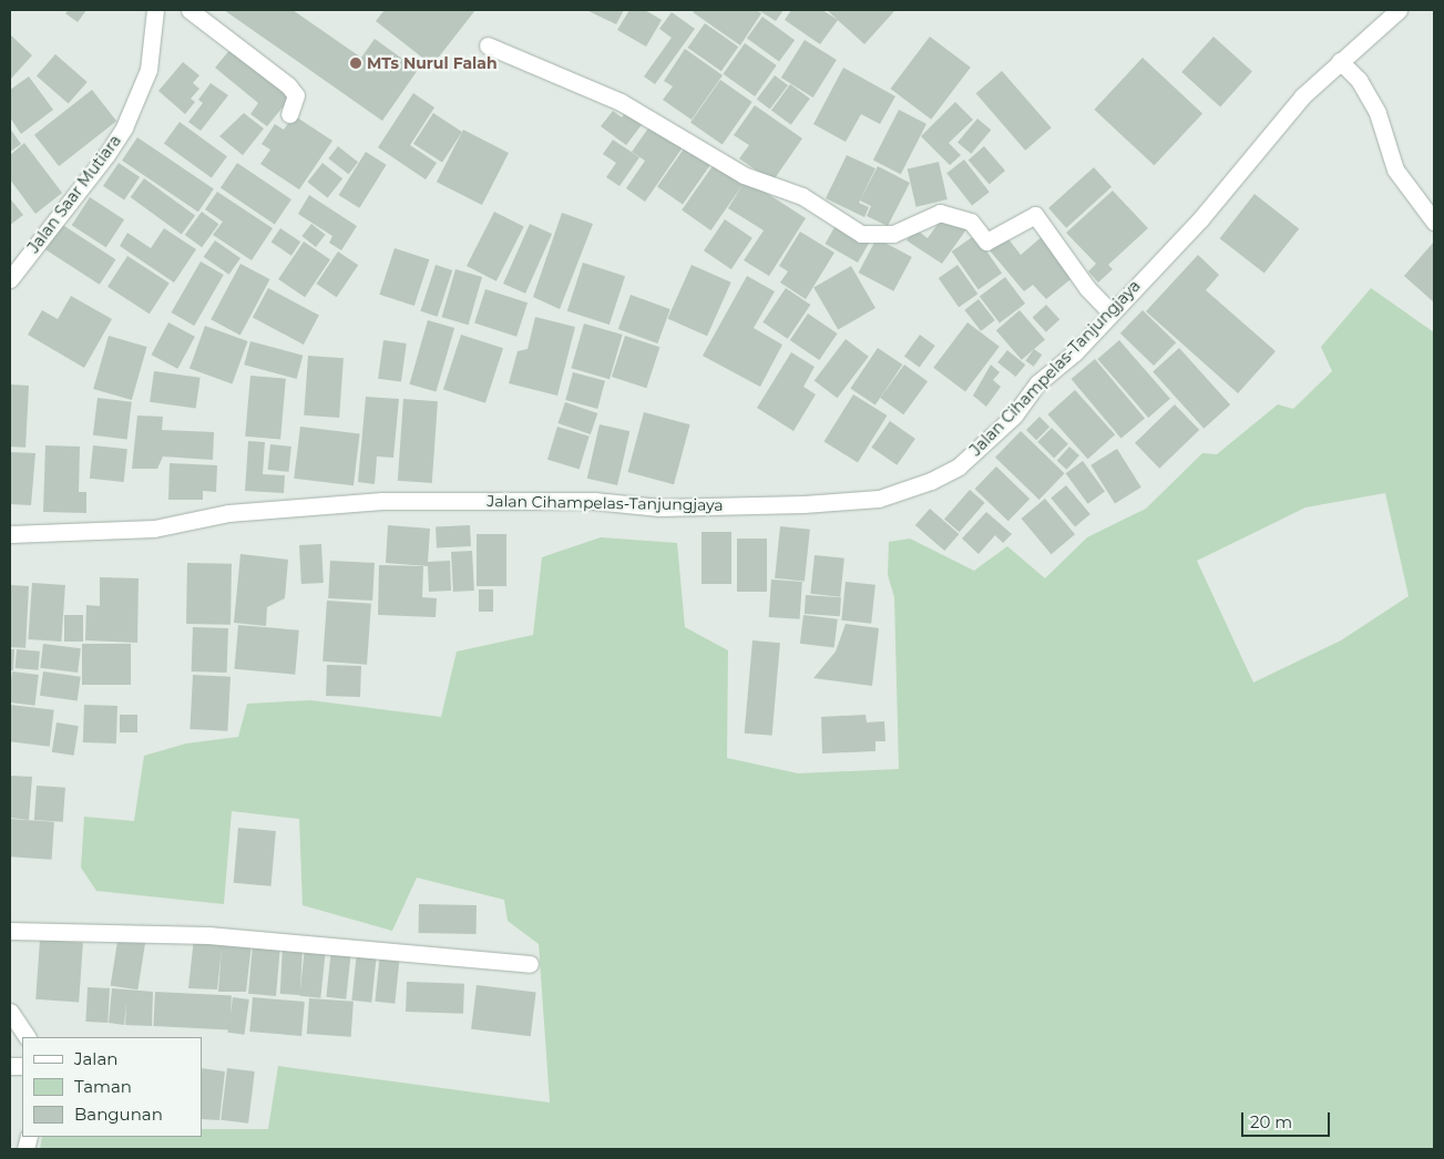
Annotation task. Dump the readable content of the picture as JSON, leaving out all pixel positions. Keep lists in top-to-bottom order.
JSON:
{
  "streets": {
    "street": ["Jalan Saar Mutiara", "Jalan Cihampelas-Tanjungjaya"]
  },
  "places": ["MTs Nurul Falah"],
  "legend": ["Jalan", "Taman", "Bangunan"],
  "scale_bar": "20 m"
}
